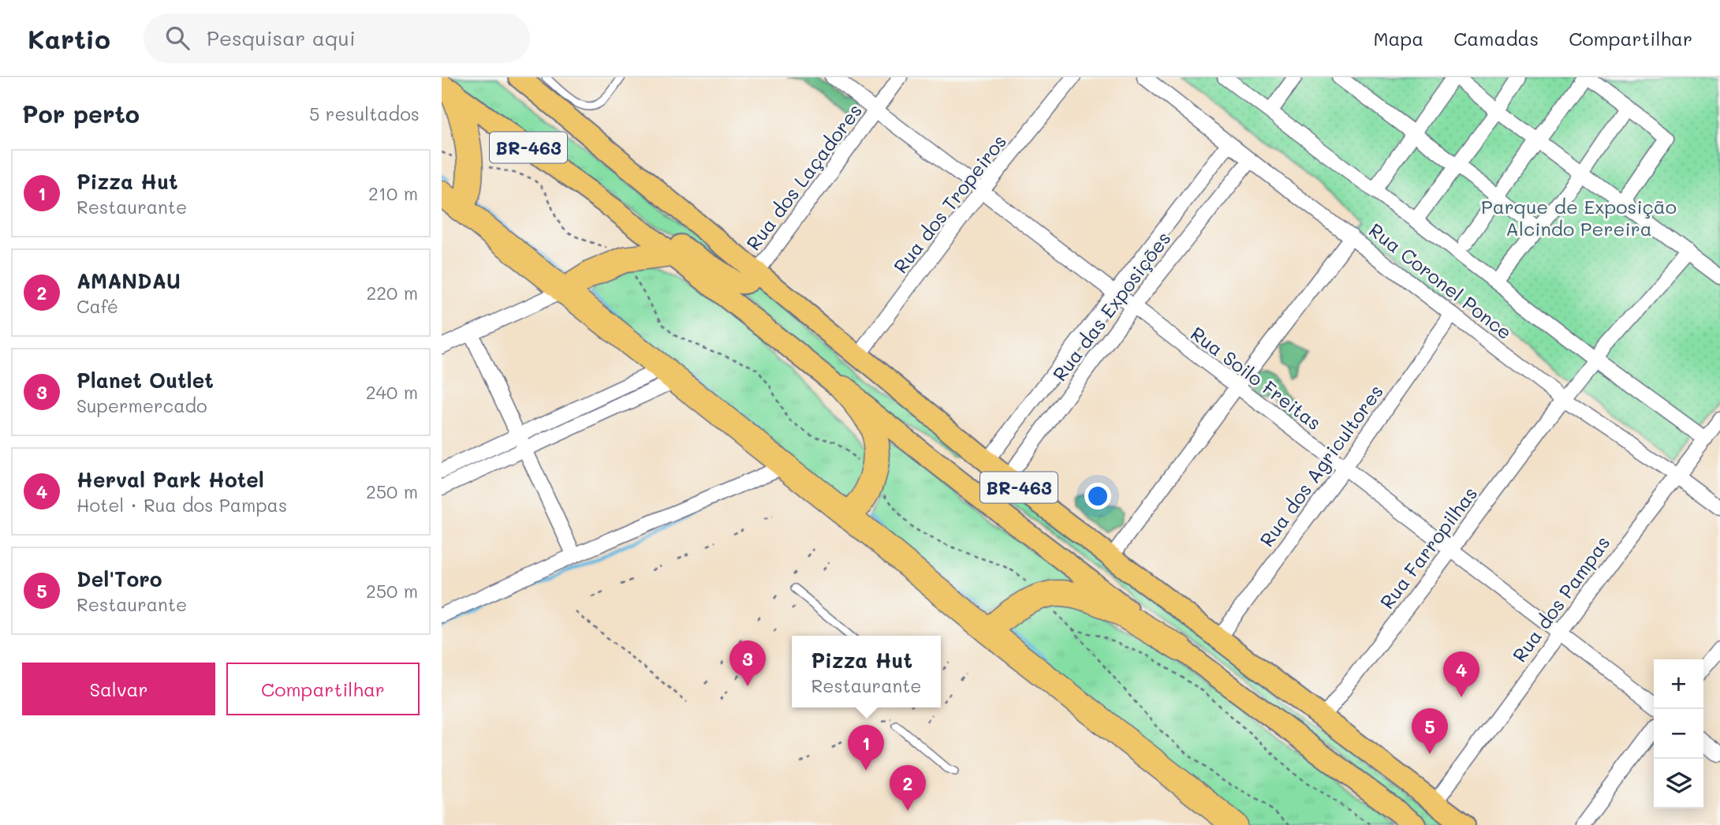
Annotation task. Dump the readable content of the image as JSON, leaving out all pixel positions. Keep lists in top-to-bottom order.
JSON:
{
  "streets": {
    "main road": ["BR-463"],
    "street": [
      "Rua dos Laçadores",
      "Rua dos Tropeiros",
      "Rua Coronel Ponce",
      "Rua das Exposições",
      "Rua Soilo Freitas",
      "Rua dos Agricultores",
      "Rua Farropilhas",
      "Rua dos Pampas"
    ]
  },
  "crossings": [
    ["BR-463", "Rua dos Laçadores"],
    ["BR-463", "Rua dos Tropeiros"],
    ["BR-463", "Rua das Exposições"],
    ["BR-463", "Rua dos Agricultores"],
    ["BR-463", "Rua Farropilhas"],
    ["BR-463", "Rua dos Pampas"],
    ["Rua dos Laçadores", "Rua Soilo Freitas"],
    ["Rua dos Tropeiros", "Rua Soilo Freitas"],
    ["Rua Coronel Ponce", "Rua das Exposições"],
    ["Rua Coronel Ponce", "Rua dos Agricultores"],
    ["Rua Coronel Ponce", "Rua Farropilhas"],
    ["Rua Coronel Ponce", "Rua dos Pampas"],
    ["Rua das Exposições", "Rua Soilo Freitas"],
    ["Rua Soilo Freitas", "Rua dos Agricultores"],
    ["Rua Soilo Freitas", "Rua Farropilhas"],
    ["Rua Soilo Freitas", "Rua dos Pampas"]
  ],
  "parks": ["Parque de Exposição Alcindo Pereira"],
  "page": {
    "header": "Kartio",
    "search": "Pesquisar aqui",
    "nav": ["Mapa", "Camadas", "Compartilhar"],
    "heading": ["Por perto", "5 resultados"],
    "list": [
      {
        "mark": "1",
        "name": "Pizza Hut",
        "note": "Restaurante",
        "value": "210 m"
      },
      {
        "mark": "2",
        "name": "AMANDAU",
        "note": "Café",
        "value": "220 m"
      },
      {
        "mark": "3",
        "name": "Planet Outlet",
        "note": "Supermercado",
        "value": "240 m"
      },
      {
        "mark": "4",
        "name": "Herval Park Hotel",
        "note": "Hotel · Rua dos Pampas",
        "value": "250 m"
      },
      {
        "mark": "5",
        "name": "Del'Toro",
        "note": "Restaurante",
        "value": "250 m"
      }
    ],
    "popup": ["Pizza Hut", "Restaurante"],
    "pins": [
      "3",
      "4",
      "5",
      "1",
      "2"
    ],
    "buttons": ["Salvar", "Compartilhar"],
    "map_buttons": ["+", "−"]
  }
}
